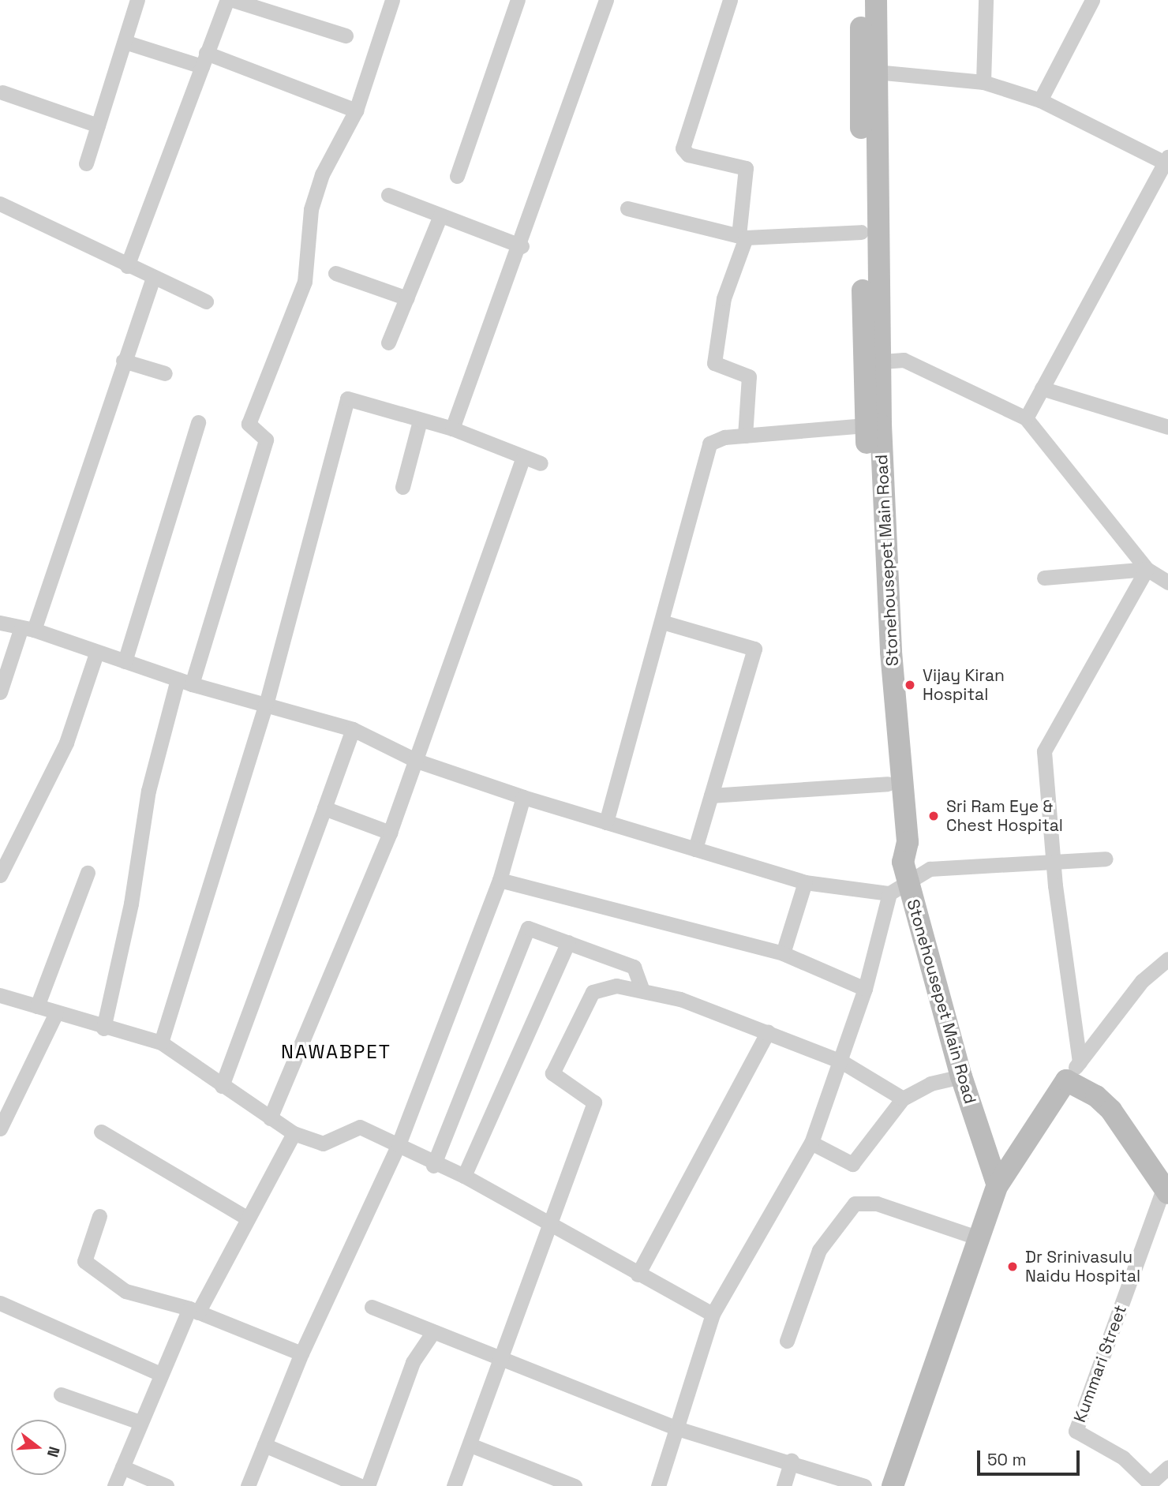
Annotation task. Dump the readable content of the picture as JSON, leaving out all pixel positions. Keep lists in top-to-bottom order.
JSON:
{
  "streets": {
    "main road": ["Stonehousepet Main Road"],
    "street": ["Kummari Street"]
  },
  "districts": ["NAWABPET"],
  "places": ["Vijay Kiran Hospital", "Sri Ram Eye & Chest Hospital", "Dr Srinivasulu Naidu Hospital"],
  "scale_bar": "50 m",
  "north": "right"
}
